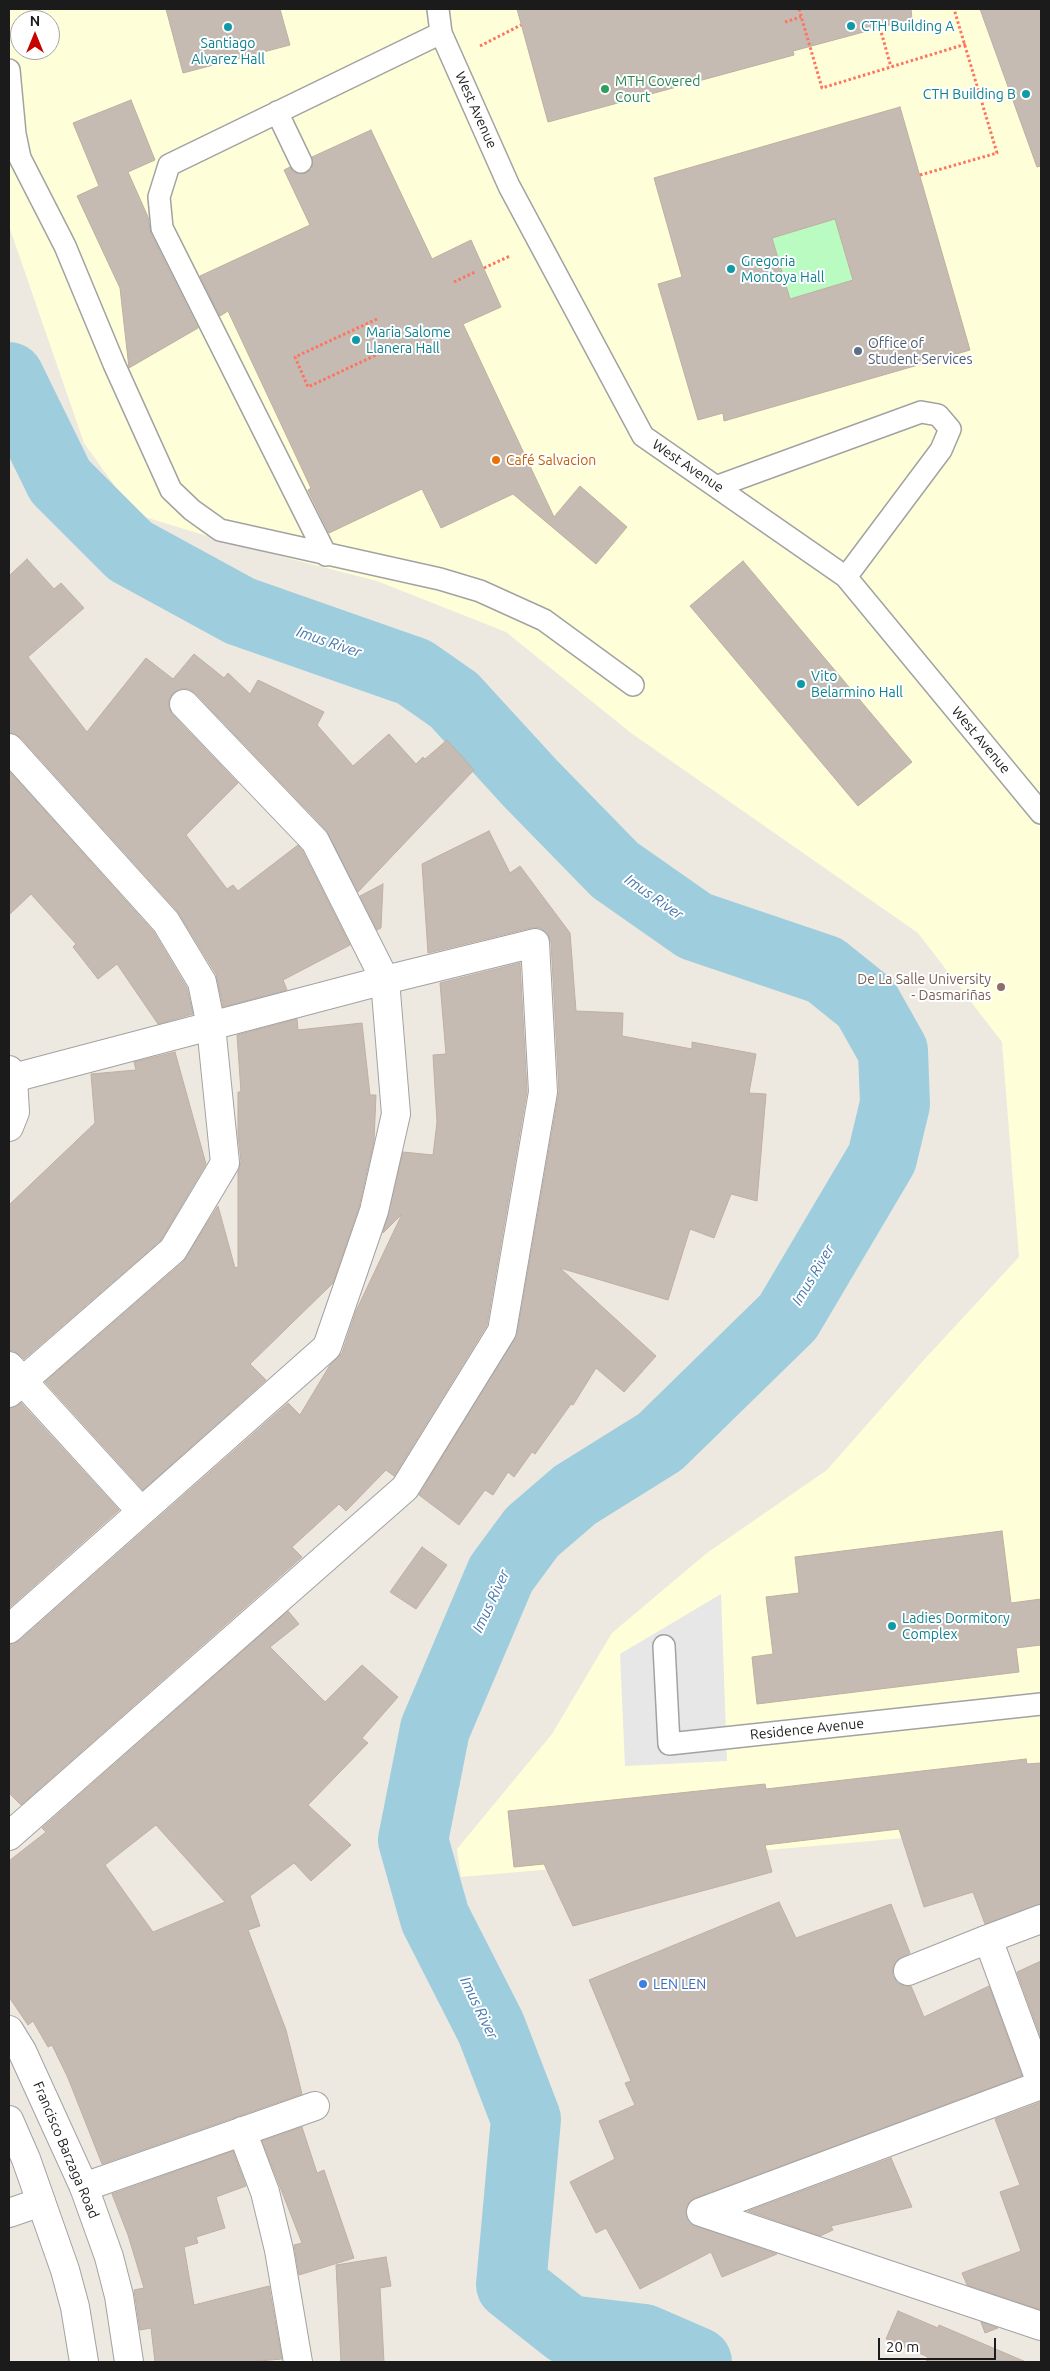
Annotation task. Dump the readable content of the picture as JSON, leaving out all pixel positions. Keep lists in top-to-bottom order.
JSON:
{
  "streets": {
    "street": ["Francisco Barzaga Road"],
    "lane": ["West Avenue", "Residence Avenue"]
  },
  "water": ["Imus River"],
  "places": [
    "CTH Building A",
    "Santiago Alvarez Hall",
    "MTH Covered Court",
    "CTH Building B",
    "Gregoria Montoya Hall",
    "Maria Salome Llanera Hall",
    "Office of Student Services",
    "Café Salvacion",
    "Vito Belarmino Hall",
    "De La Salle University - Dasmariñas",
    "Ladies Dormitory Complex",
    "LEN LEN"
  ],
  "scale_bar": "20 m",
  "north": "top"
}
